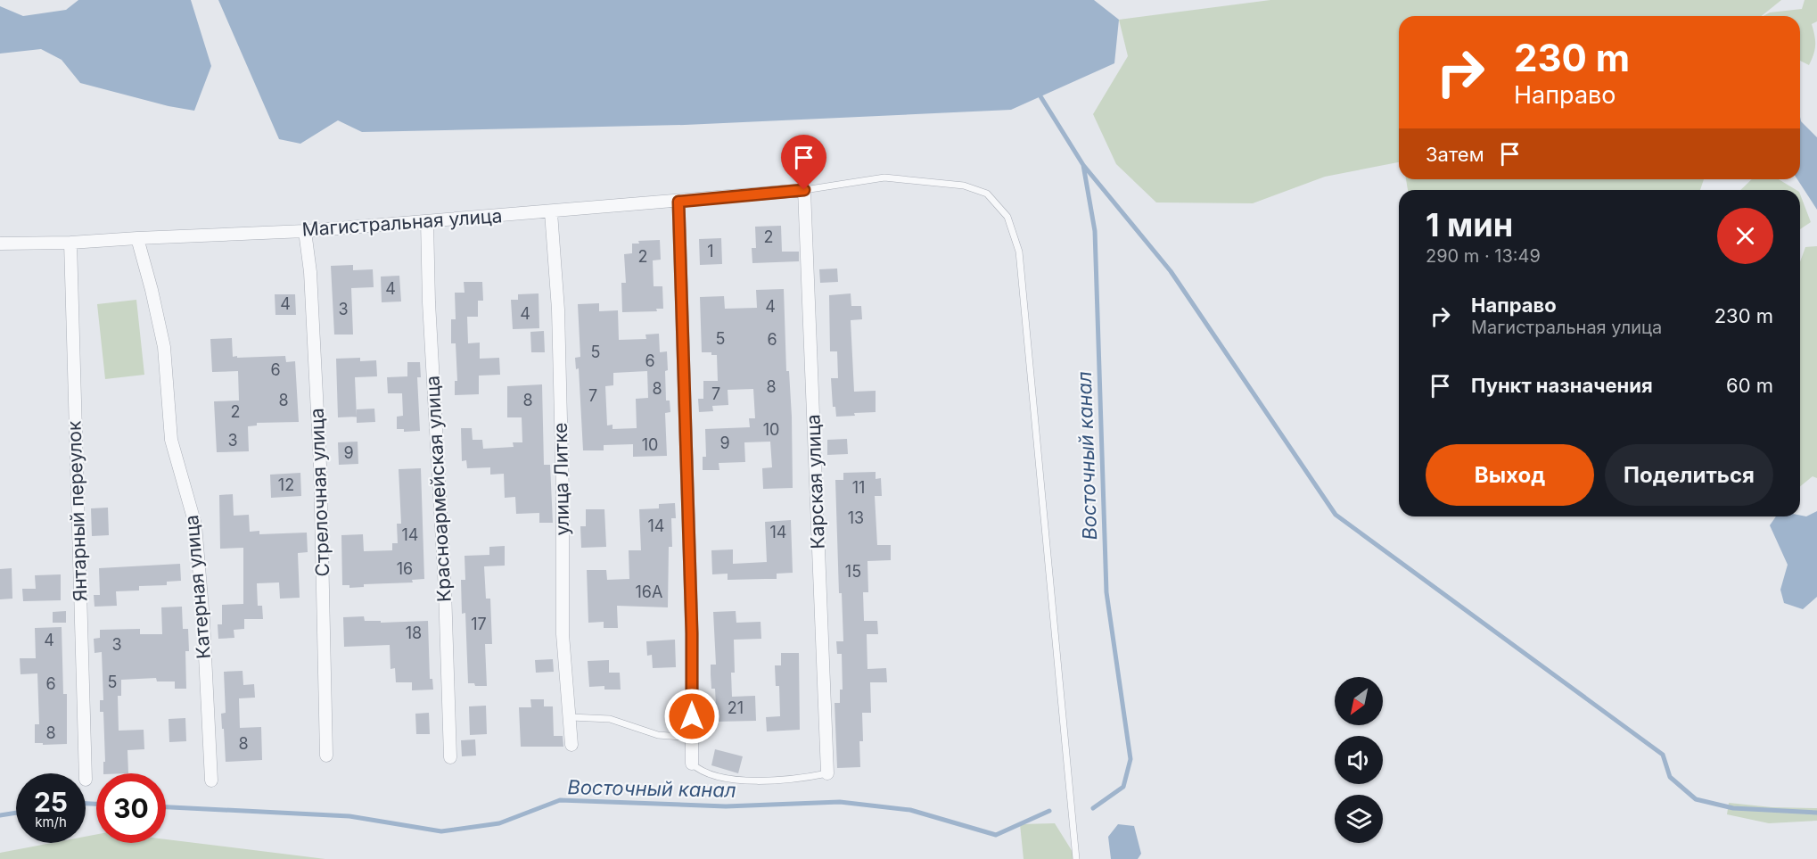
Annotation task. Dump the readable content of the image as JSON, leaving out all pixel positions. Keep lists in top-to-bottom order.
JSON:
{
  "streets": {
    "street": [
      "Магистральная улица",
      "улица Литке",
      "Карская улица",
      "Красноармейская улица",
      "Стрелочная улица",
      "Янтарный переулок",
      "Катерная улица"
    ]
  },
  "crossings": [
    ["Магистральная улица", "улица Литке"],
    ["Магистральная улица", "Карская улица"],
    ["Магистральная улица", "Красноармейская улица"],
    ["Магистральная улица", "Стрелочная улица"],
    ["Магистральная улица", "Янтарный переулок"],
    ["Магистральная улица", "Катерная улица"]
  ],
  "water": ["Восточный канал"],
  "house_numbers": [
    "2",
    "1",
    "2",
    "4",
    "4",
    "4",
    "3",
    "4",
    "5",
    "6",
    "5",
    "6",
    "6",
    "8",
    "8",
    "7",
    "7",
    "8",
    "8",
    "2",
    "10",
    "3",
    "9",
    "10",
    "9",
    "12",
    "11",
    "13",
    "14",
    "14",
    "14",
    "16",
    "15",
    "16А",
    "17",
    "18",
    "4",
    "3",
    "5",
    "6",
    "21",
    "8",
    "8"
  ],
  "north": "bottom left",
  "page": {
    "turn": ["230 m", "Направо"],
    "then": "Затем",
    "heading": ["1 мин", "290 m · 13:49"],
    "list": [
      {
        "name": "Направо",
        "note": "Магистральная улица",
        "value": "230 m"
      },
      {
        "name": "Пункт назначения",
        "value": "60 m"
      }
    ],
    "buttons": ["Выход", "Поделиться"],
    "speed": "25 km/h",
    "limit": "30"
  }
}
